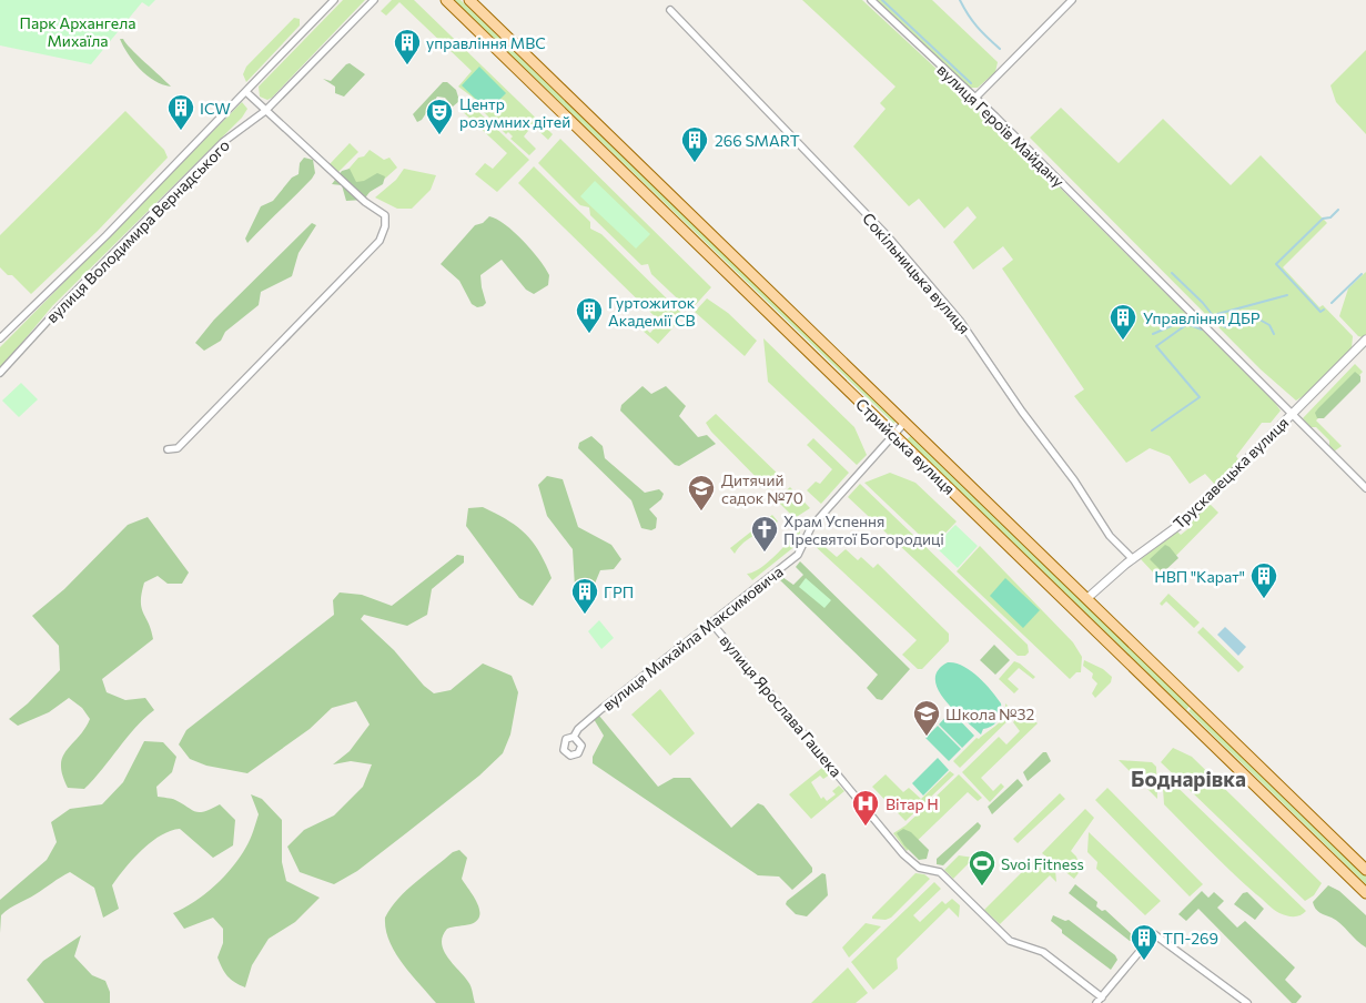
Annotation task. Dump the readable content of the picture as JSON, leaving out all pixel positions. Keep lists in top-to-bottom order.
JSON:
{
  "streets": {
    "main road": ["Стрийська вулиця"],
    "street": [
      "вулиця Героїв Майдану",
      "вулиця Володимира Вернадського",
      "Сокільницька вулиця",
      "Трускавецька вулиця",
      "вулиця Михайла Максимовича",
      "вулиця Ярослава Гашека"
    ]
  },
  "crossings": [
    ["вулиця Героїв Майдану", "Трускавецька вулиця"],
    ["Сокільницька вулиця", "Трускавецька вулиця"],
    ["Стрийська вулиця", "Трускавецька вулиця"],
    ["Стрийська вулиця", "вулиця Михайла Максимовича"],
    ["вулиця Михайла Максимовича", "вулиця Ярослава Гашека"]
  ],
  "districts": ["Боднарівка"],
  "parks": ["Парк Архангела Михаїла"],
  "places": {
    "building": [
      "управління МВС",
      "ICW",
      "266 SMART",
      "Гуртожиток Академії СВ",
      "Управління ДБР",
      "НВП \"Карат\"",
      "ГРП",
      "ТП-269"
    ],
    "theatre": ["Центр розумних дітей"],
    "school or university": ["Дитячий садок №70", "Школа №32"],
    "church": ["Храм Успення Пресвятої Богородиці"],
    "hospital": ["Вітар Н"],
    "sports": ["Svoi Fitness"]
  }
}
